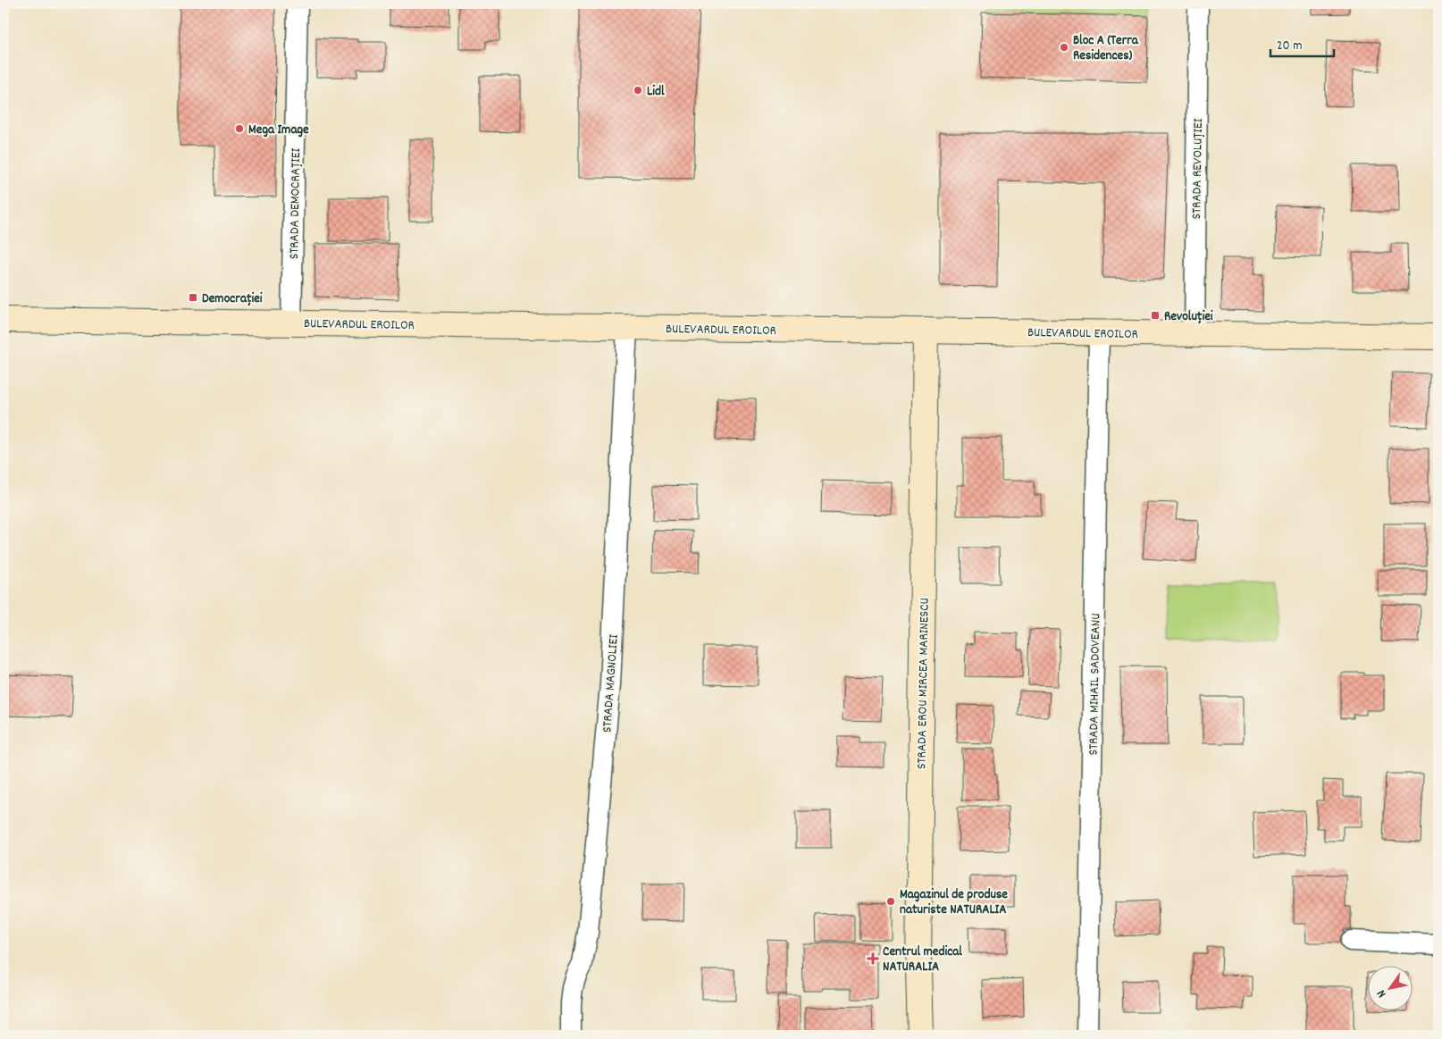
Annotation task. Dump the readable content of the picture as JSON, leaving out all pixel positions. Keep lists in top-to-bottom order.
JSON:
{
  "streets": {
    "main road": ["BULEVARDUL EROILOR", "STRADA EROU MIRCEA MARINESCU"],
    "street": [
      "STRADA REVOLUȚIEI",
      "STRADA DEMOCRAȚIEI",
      "STRADA MAGNOLIEI",
      "STRADA MIHAIL SADOVEANU"
    ]
  },
  "crossings": [
    ["STRADA REVOLUȚIEI", "BULEVARDUL EROILOR"],
    ["STRADA DEMOCRAȚIEI", "BULEVARDUL EROILOR"],
    ["BULEVARDUL EROILOR", "STRADA MAGNOLIEI"],
    ["BULEVARDUL EROILOR", "STRADA EROU MIRCEA MARINESCU"],
    ["BULEVARDUL EROILOR", "STRADA MIHAIL SADOVEANU"]
  ],
  "places": {
    "other": [
      "Bloc A (Terra Residences)",
      "Lidl",
      "Mega Image",
      "Magazinul de produse naturiste NATURALIA"
    ],
    "transit": ["Democrației", "Revoluției"],
    "health": ["Centrul medical NATURALIA"]
  },
  "scale_bar": "20 m",
  "north": "bottom left"
}
